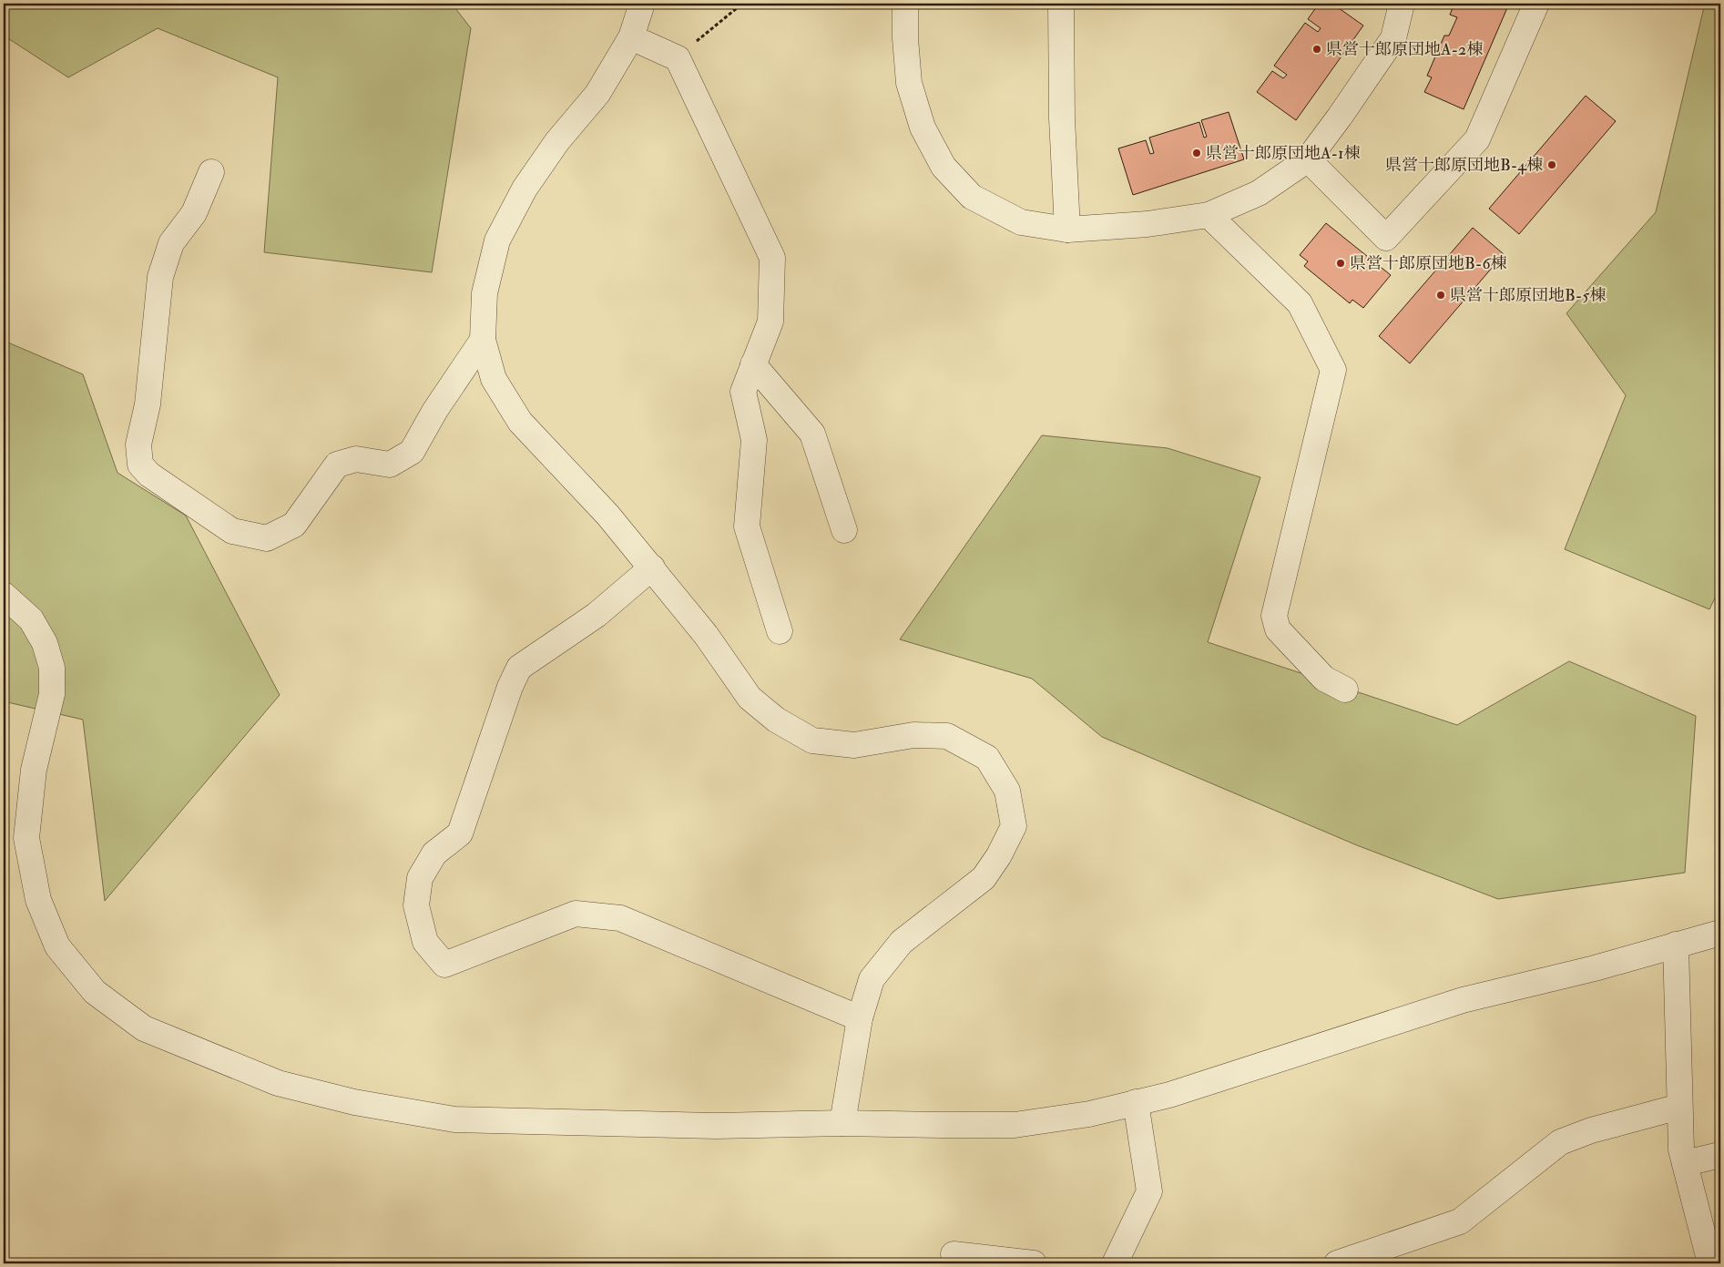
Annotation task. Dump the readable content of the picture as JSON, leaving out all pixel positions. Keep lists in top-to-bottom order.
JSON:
{
  "places": [
    "県営十郎原団地A-2棟",
    "県営十郎原団地A-1棟",
    "県営十郎原団地B-4棟",
    "県営十郎原団地B-6棟",
    "県営十郎原団地B-5棟"
  ]
}
